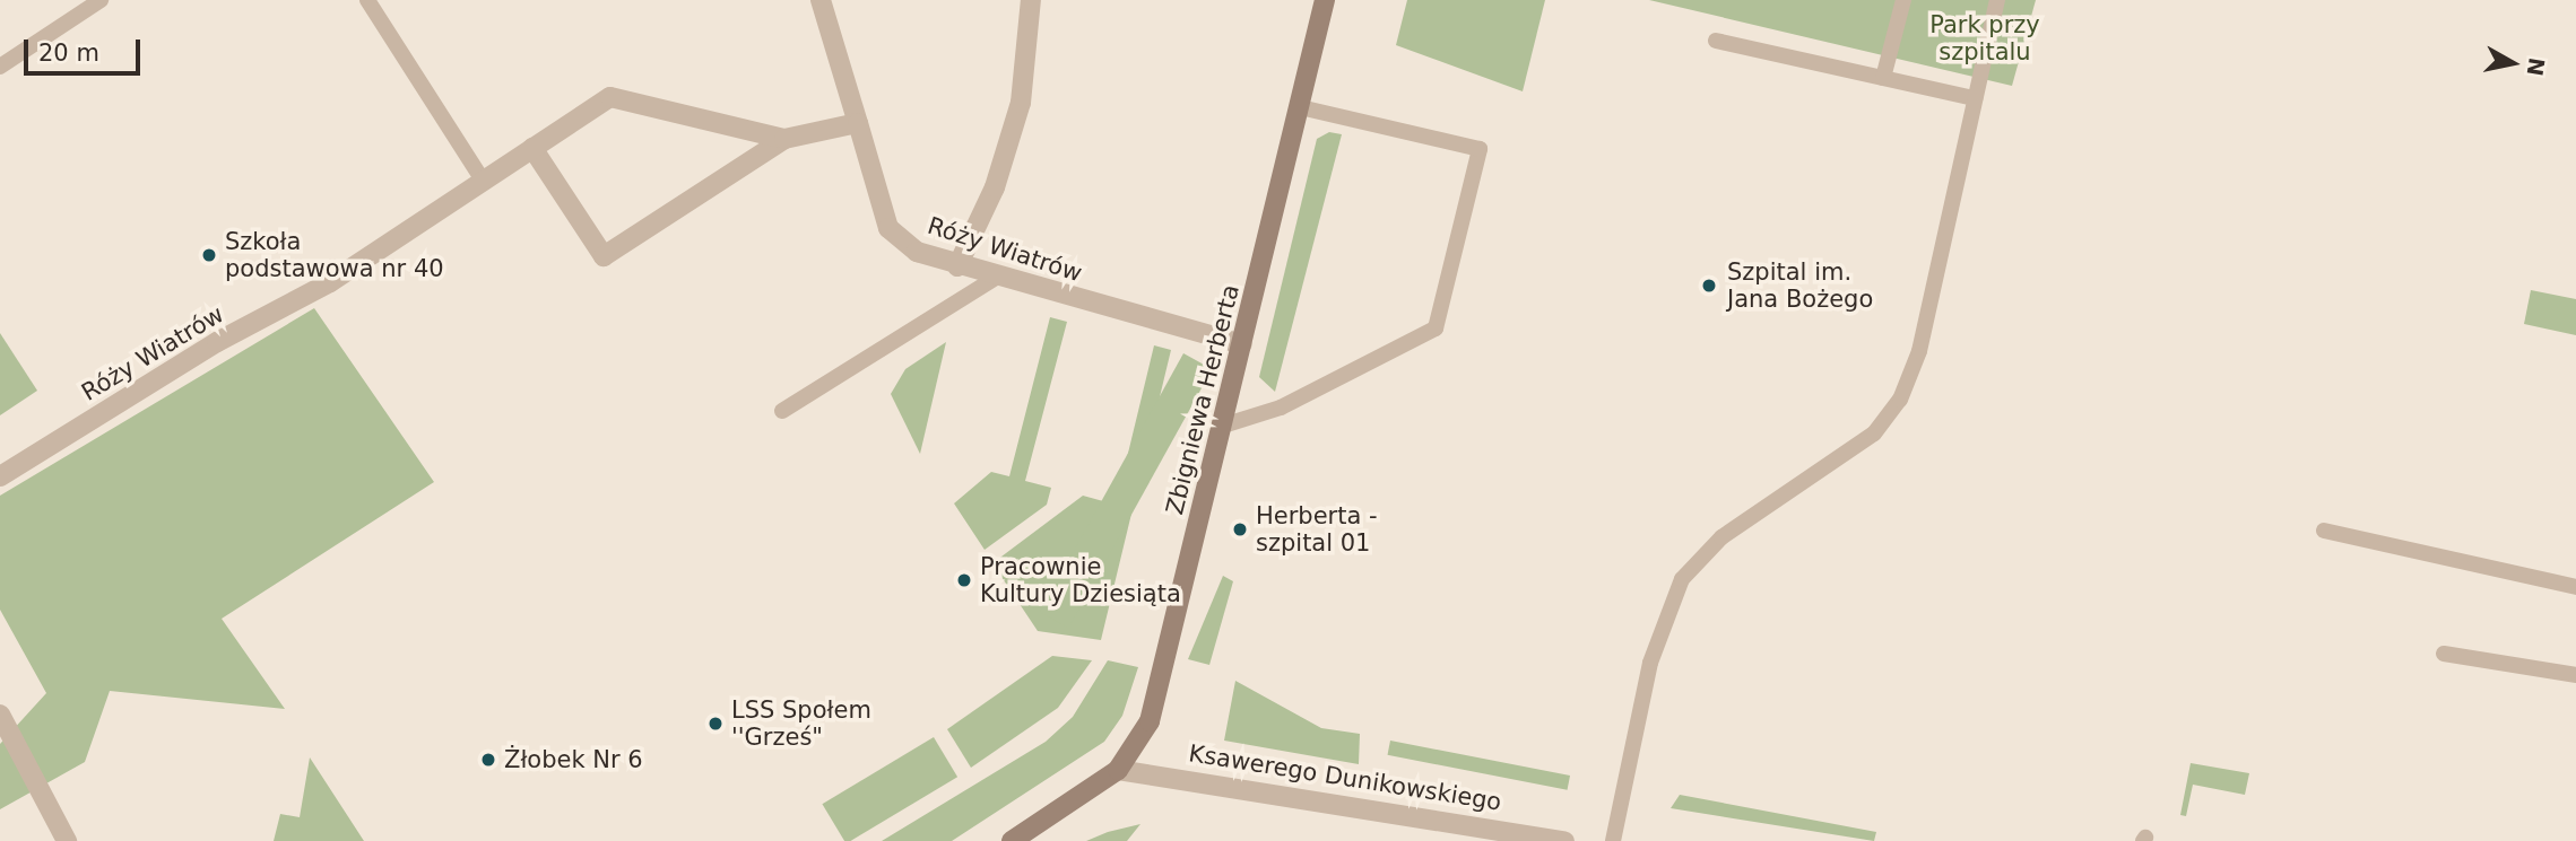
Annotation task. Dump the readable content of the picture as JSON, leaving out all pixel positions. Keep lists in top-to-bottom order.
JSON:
{
  "streets": {
    "street": ["Róży Wiatrów", "Zbigniewa Herberta", "Ksawerego Dunikowskiego"]
  },
  "crossings": [
    ["Róży Wiatrów", "Zbigniewa Herberta"],
    ["Zbigniewa Herberta", "Ksawerego Dunikowskiego"]
  ],
  "parks": ["Park przy szpitalu"],
  "places": [
    "Szkoła podstawowa nr 40",
    "Szpital im. Jana Bożego",
    "Herberta - szpital 01",
    "Pracownie Kultury Dziesiąta",
    "LSS Społem ''Grześ\"",
    "Żłobek Nr 6"
  ],
  "scale_bar": "20 m",
  "north": "right"
}
